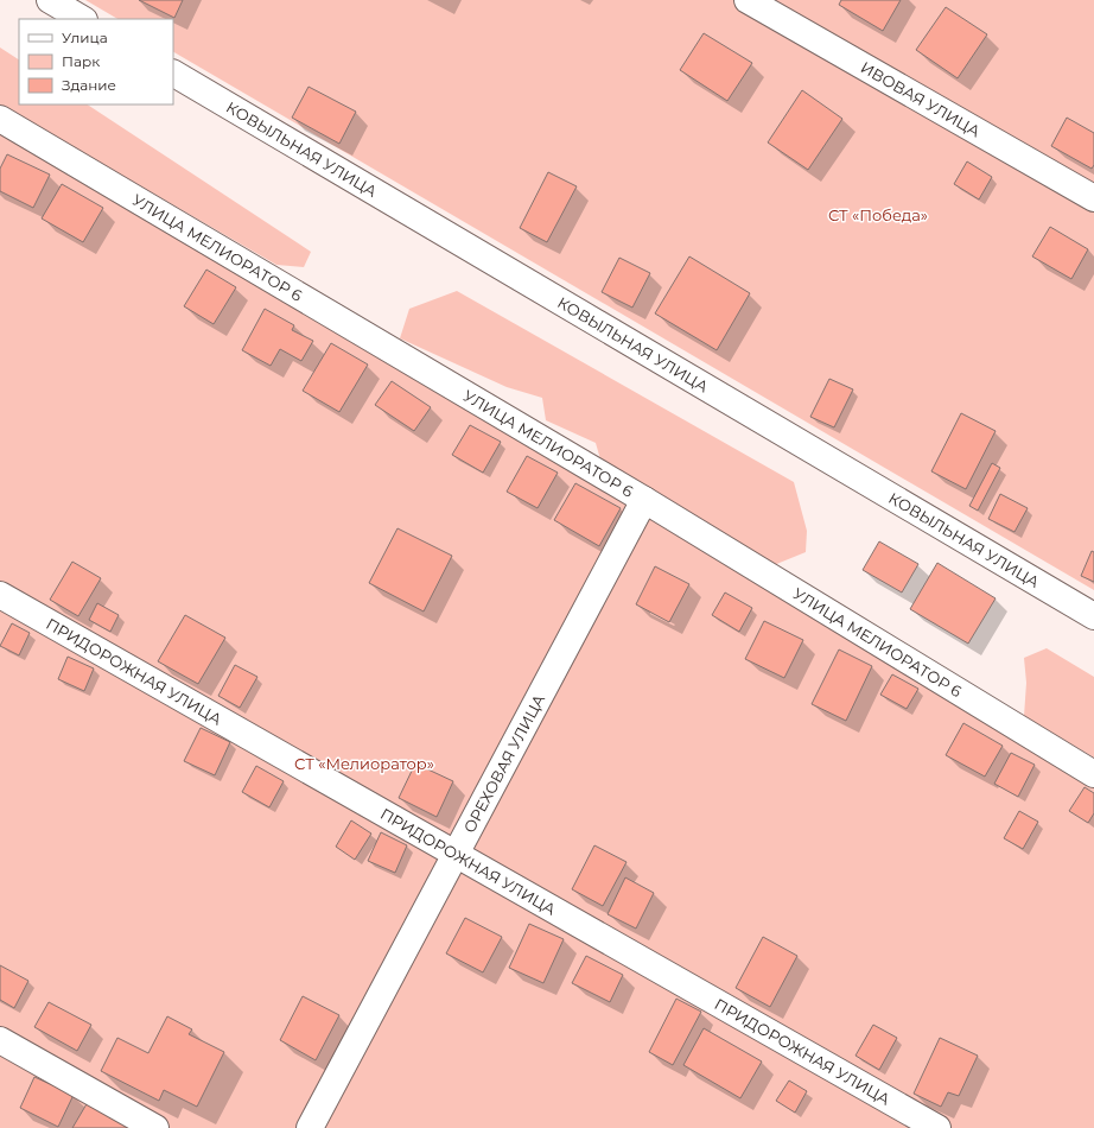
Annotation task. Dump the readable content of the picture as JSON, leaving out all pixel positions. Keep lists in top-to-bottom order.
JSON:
{
  "streets": {
    "street": [
      "ИВОВАЯ УЛИЦА",
      "КОВЫЛЬНАЯ УЛИЦА",
      "УЛИЦА МЕЛИОРАТОР 6",
      "ПРИДОРОЖНАЯ УЛИЦА",
      "ОРЕХОВАЯ УЛИЦА"
    ]
  },
  "crossings": [
    ["УЛИЦА МЕЛИОРАТОР 6", "ОРЕХОВАЯ УЛИЦА"],
    ["ПРИДОРОЖНАЯ УЛИЦА", "ОРЕХОВАЯ УЛИЦА"]
  ],
  "parks": ["СТ «Победа»", "СТ «Мелиоратор»"],
  "legend": ["Улица", "Парк", "Здание"]
}
